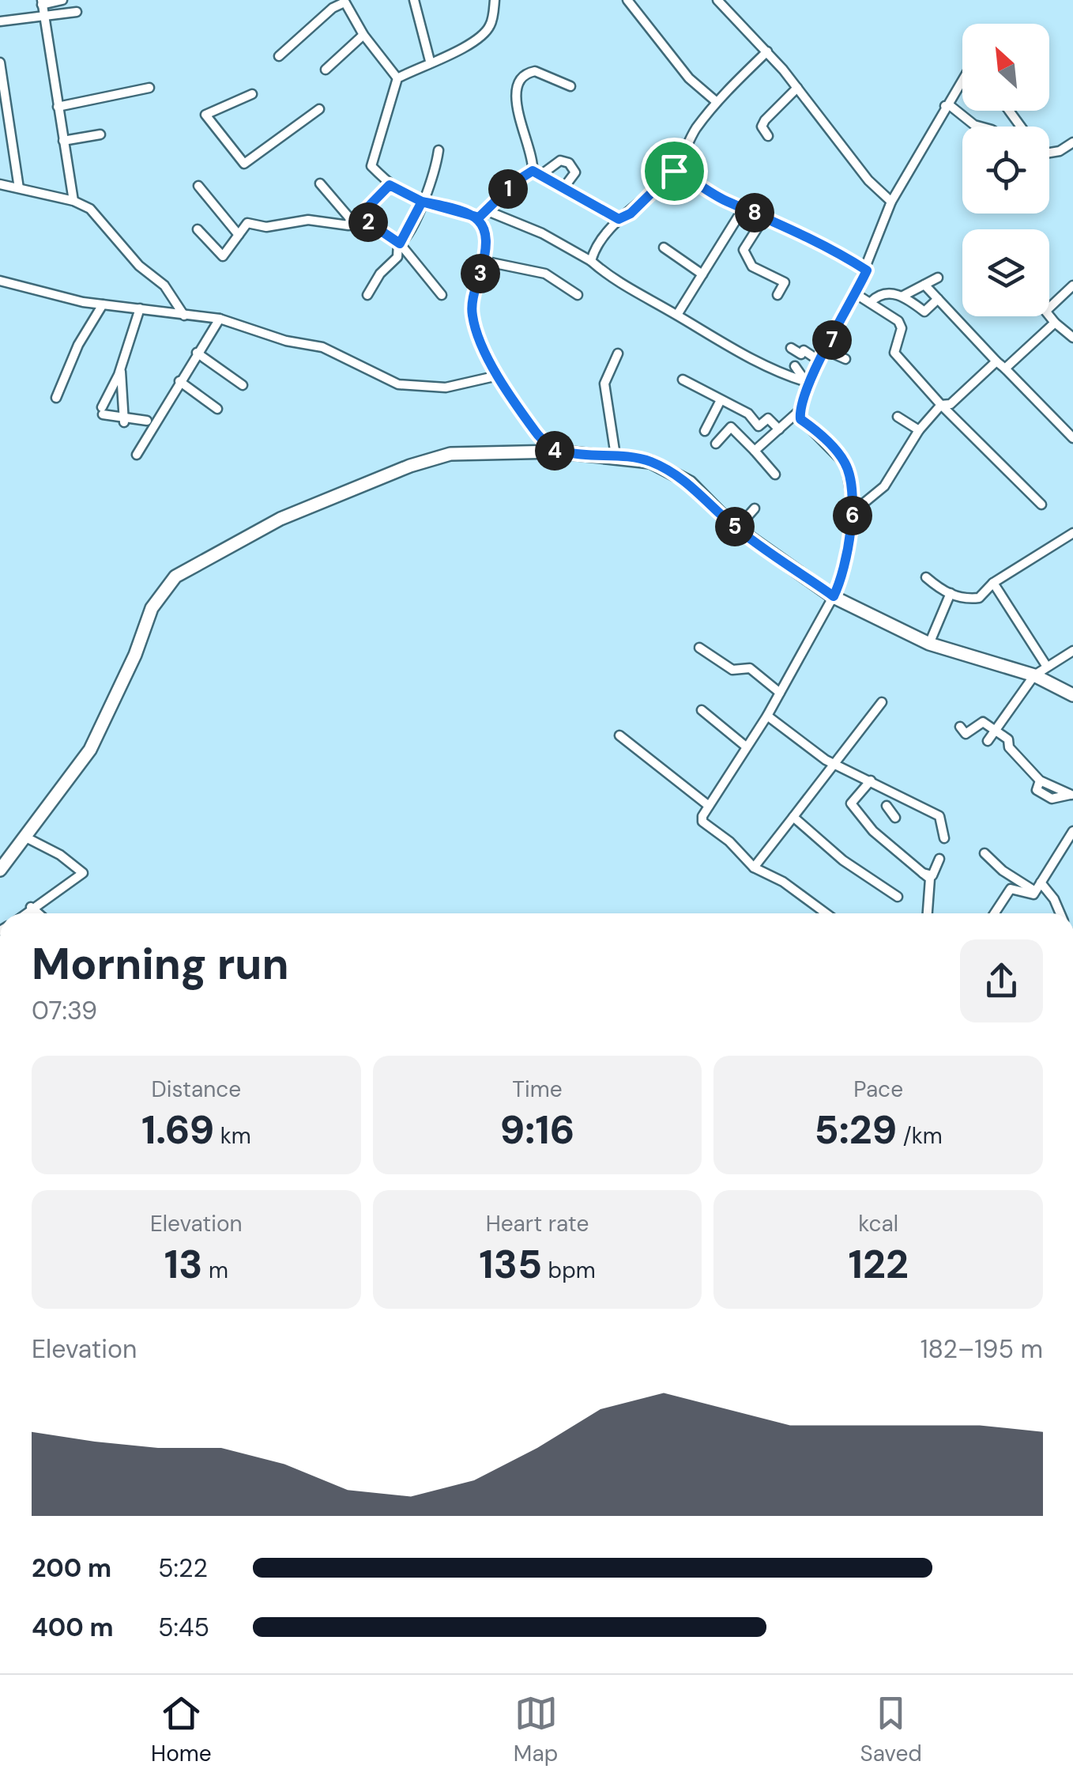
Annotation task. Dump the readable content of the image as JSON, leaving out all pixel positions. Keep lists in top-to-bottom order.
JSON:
{
  "north": "top left",
  "page": {
    "pins": [
      "1",
      "8",
      "2",
      "3",
      "7",
      "4",
      "6",
      "5"
    ],
    "heading": ["Morning run", "07:39"],
    "stats": [
      ["Distance", "1.69 km"],
      ["Time", "9:16"],
      ["Pace", "5:29 /km"],
      ["Elevation", "13 m"],
      ["Heart rate", "135 bpm"],
      ["kcal", "122"]
    ],
    "chart": ["Elevation", "182–195 m"],
    "list": [
      {
        "name": "200 m",
        "note": "5:22"
      },
      {
        "name": "400 m",
        "note": "5:45"
      }
    ],
    "tabs": ["Home", "Map", "Saved"]
  }
}
